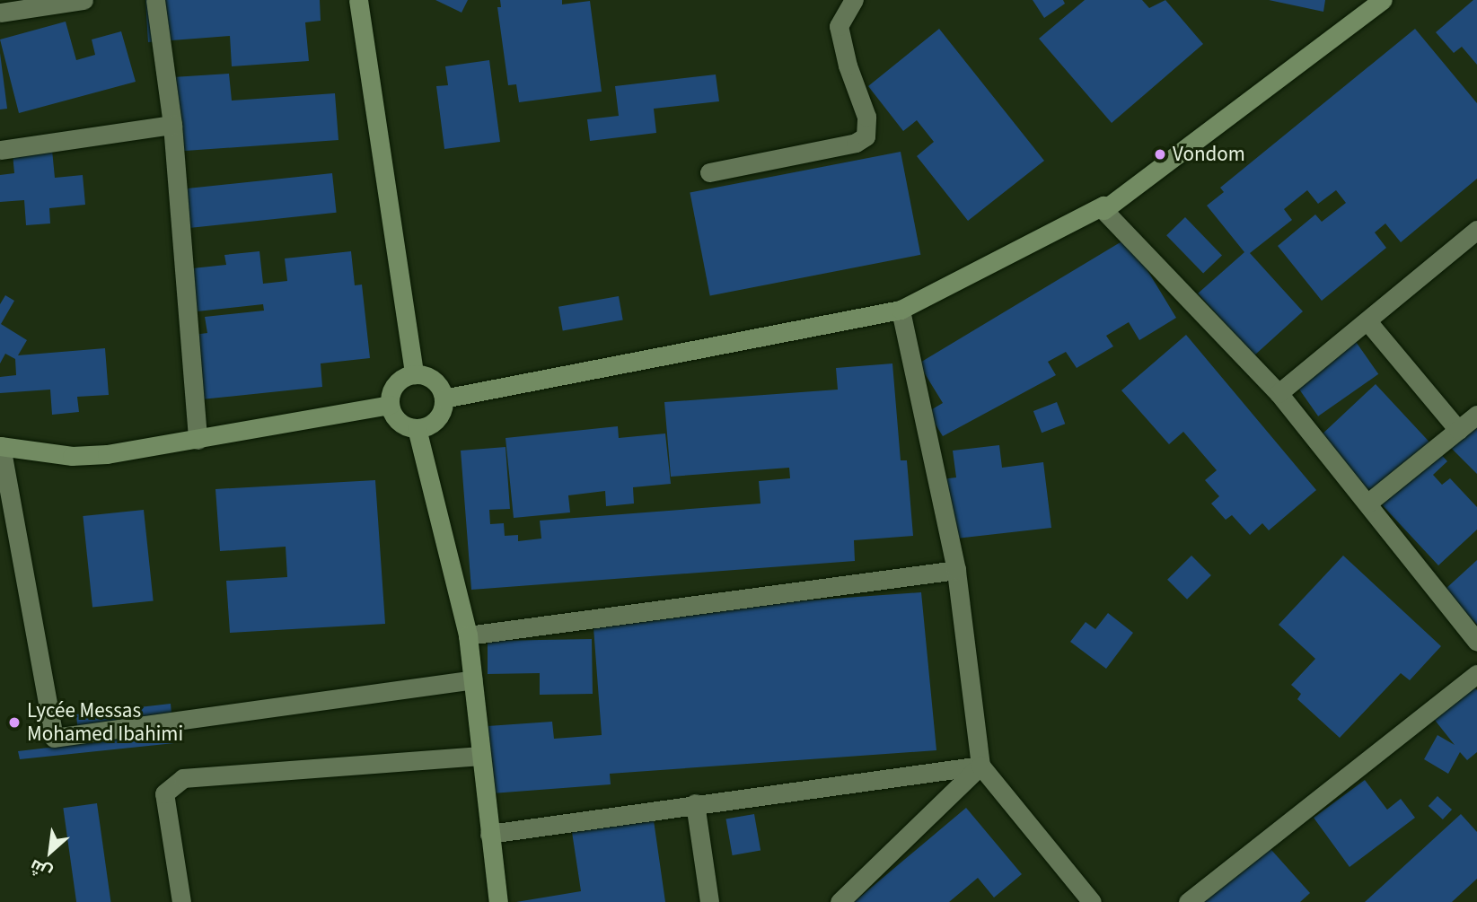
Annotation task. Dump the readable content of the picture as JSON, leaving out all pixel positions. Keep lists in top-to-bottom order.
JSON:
{
  "places": ["Vondom", "Lycée Messas Mohamed Ibahimi"],
  "north": "bottom left"
}
